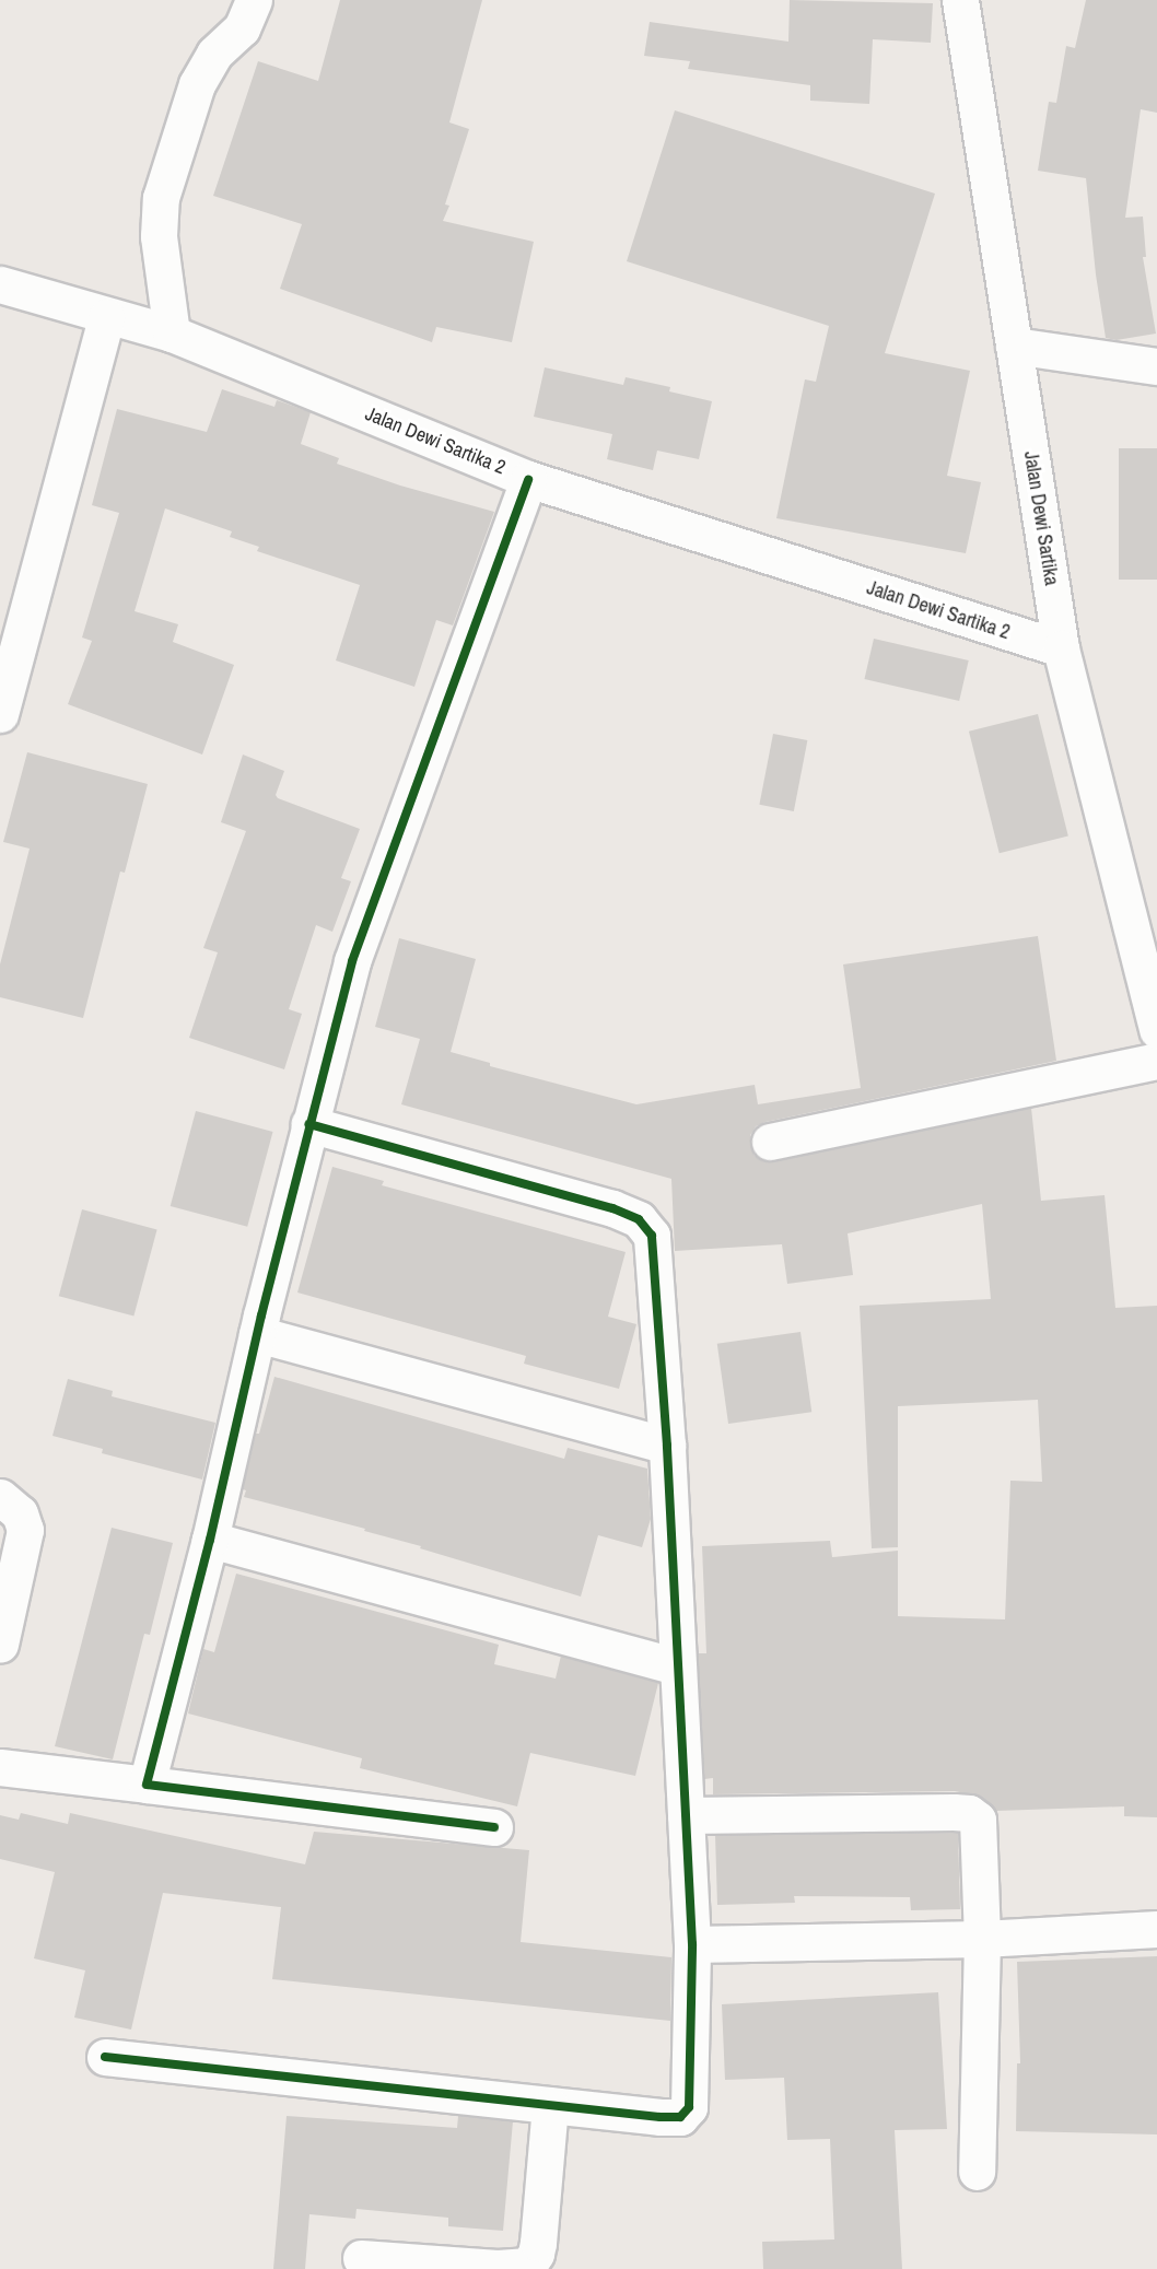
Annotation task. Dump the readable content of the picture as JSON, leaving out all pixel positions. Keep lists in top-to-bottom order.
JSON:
{
  "streets": {
    "street": ["Jalan Dewi Sartika 2", "Jalan Dewi Sartika"]
  },
  "crossings": [
    ["Jalan Dewi Sartika 2", "Jalan Dewi Sartika"]
  ]
}
